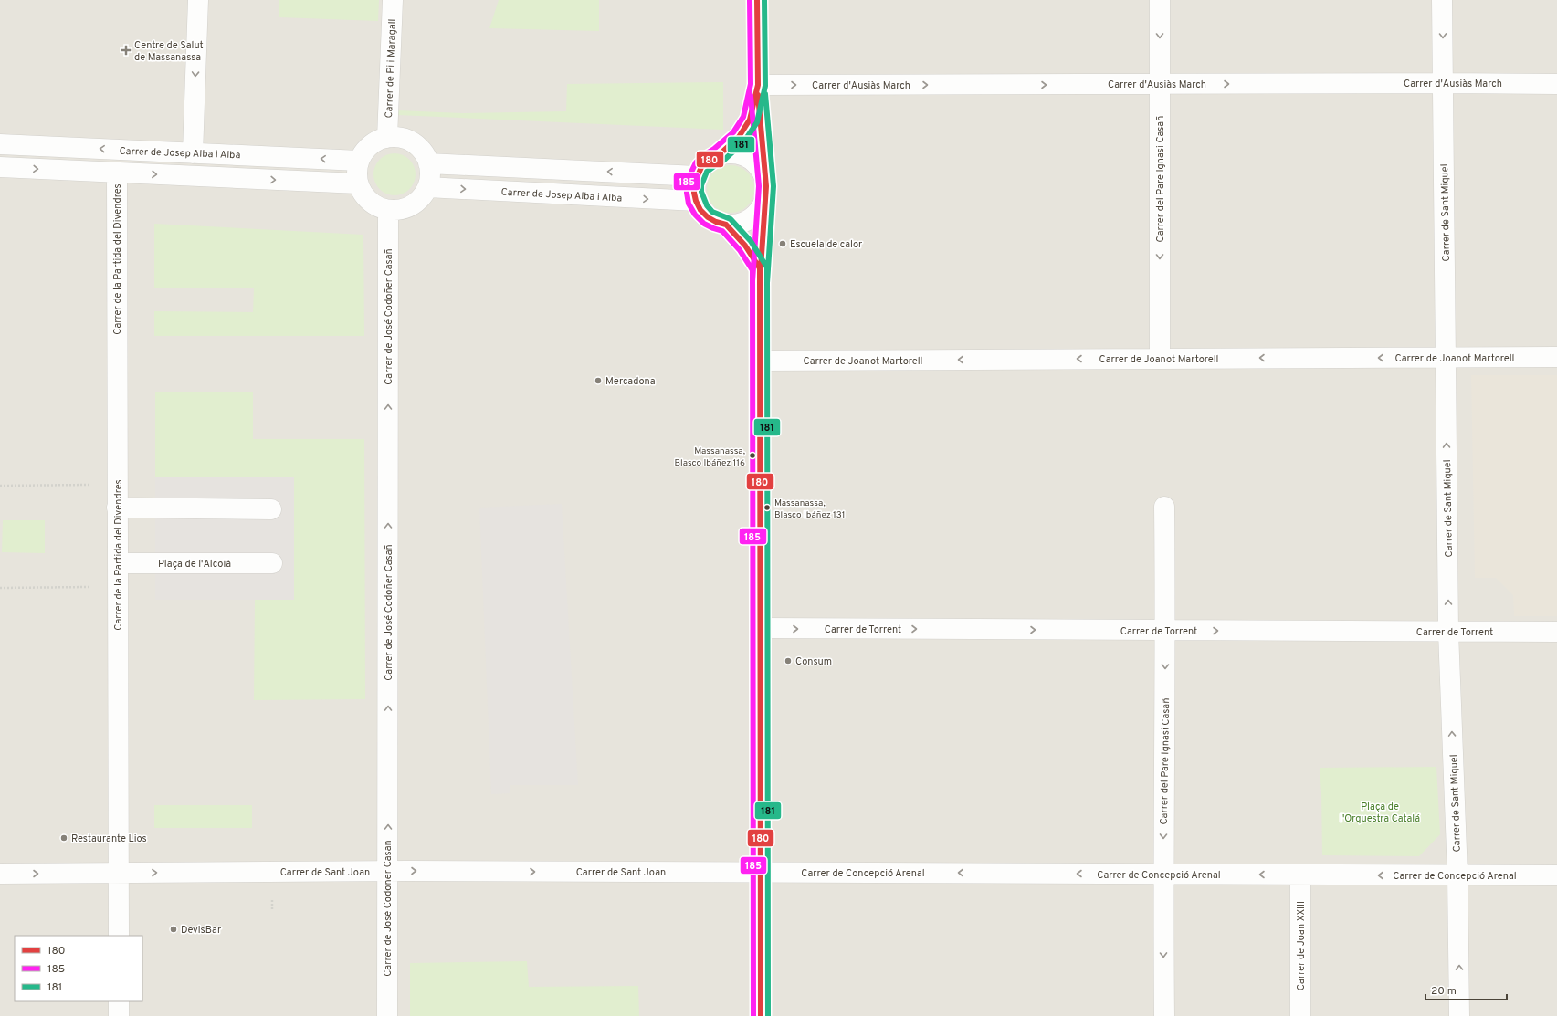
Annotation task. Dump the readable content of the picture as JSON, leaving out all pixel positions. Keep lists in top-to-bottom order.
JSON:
{
  "streets": {
    "street": [
      "Carrer de Pi i Maragall",
      "Carrer d'Ausiàs March",
      "Carrer de Josep Alba i Alba",
      "Carrer del Pare Ignasi Casañ",
      "Carrer de Sant Miquel",
      "Carrer de la Partida del Divendres",
      "Carrer de José Codoñer Casañ",
      "Carrer de Joanot Martorell",
      "Plaça de l'Alcoià",
      "Carrer de Torrent",
      "Carrer de Sant Joan",
      "Carrer de Concepció Arenal",
      "Carrer de Joan XXIII"
    ]
  },
  "crossings": [
    ["Carrer de Pi i Maragall", "Carrer de Josep Alba i Alba"],
    ["Carrer de Pi i Maragall", "Carrer de José Codoñer Casañ"],
    ["Carrer d'Ausiàs March", "Carrer del Pare Ignasi Casañ"],
    ["Carrer d'Ausiàs March", "Carrer de Sant Miquel"],
    ["Carrer de Josep Alba i Alba", "Carrer de José Codoñer Casañ"],
    ["Carrer del Pare Ignasi Casañ", "Carrer de Joanot Martorell"],
    ["Carrer del Pare Ignasi Casañ", "Carrer de Torrent"],
    ["Carrer del Pare Ignasi Casañ", "Carrer de Concepció Arenal"],
    ["Carrer de Sant Miquel", "Carrer de Joanot Martorell"],
    ["Carrer de Sant Miquel", "Carrer de Torrent"],
    ["Carrer de Sant Miquel", "Carrer de Concepció Arenal"],
    ["Carrer de la Partida del Divendres", "Plaça de l'Alcoià"],
    ["Carrer de la Partida del Divendres", "Carrer de Sant Joan"],
    ["Carrer de José Codoñer Casañ", "Carrer de Sant Joan"],
    ["Carrer de Sant Joan", "Carrer de Concepció Arenal"],
    ["Carrer de Concepció Arenal", "Carrer de Joan XXIII"]
  ],
  "one_way": [
    "Carrer d'Ausiàs March",
    "Carrer del Pare Ignasi Casañ",
    "Carrer de José Codoñer Casañ",
    "Carrer de Joanot Martorell",
    "Carrer de Torrent",
    "Carrer de Sant Joan",
    "Carrer de Concepció Arenal"
  ],
  "parks": ["Plaça de l'Orquestra Catalá"],
  "places": {
    "health": ["Centre de Salut de Massanassa"],
    "other": [
      "Escuela de calor",
      "Mercadona",
      "Massanassa, Blasco Ibáñez 116",
      "Massanassa, Blasco Ibáñez 131",
      "Consum",
      "Restaurante Lios",
      "DevisBar"
    ]
  },
  "lines": ["transit line 180", "transit line 185", "transit line 181"],
  "legend": ["180", "185", "181"],
  "scale_bar": "20 m"
}
